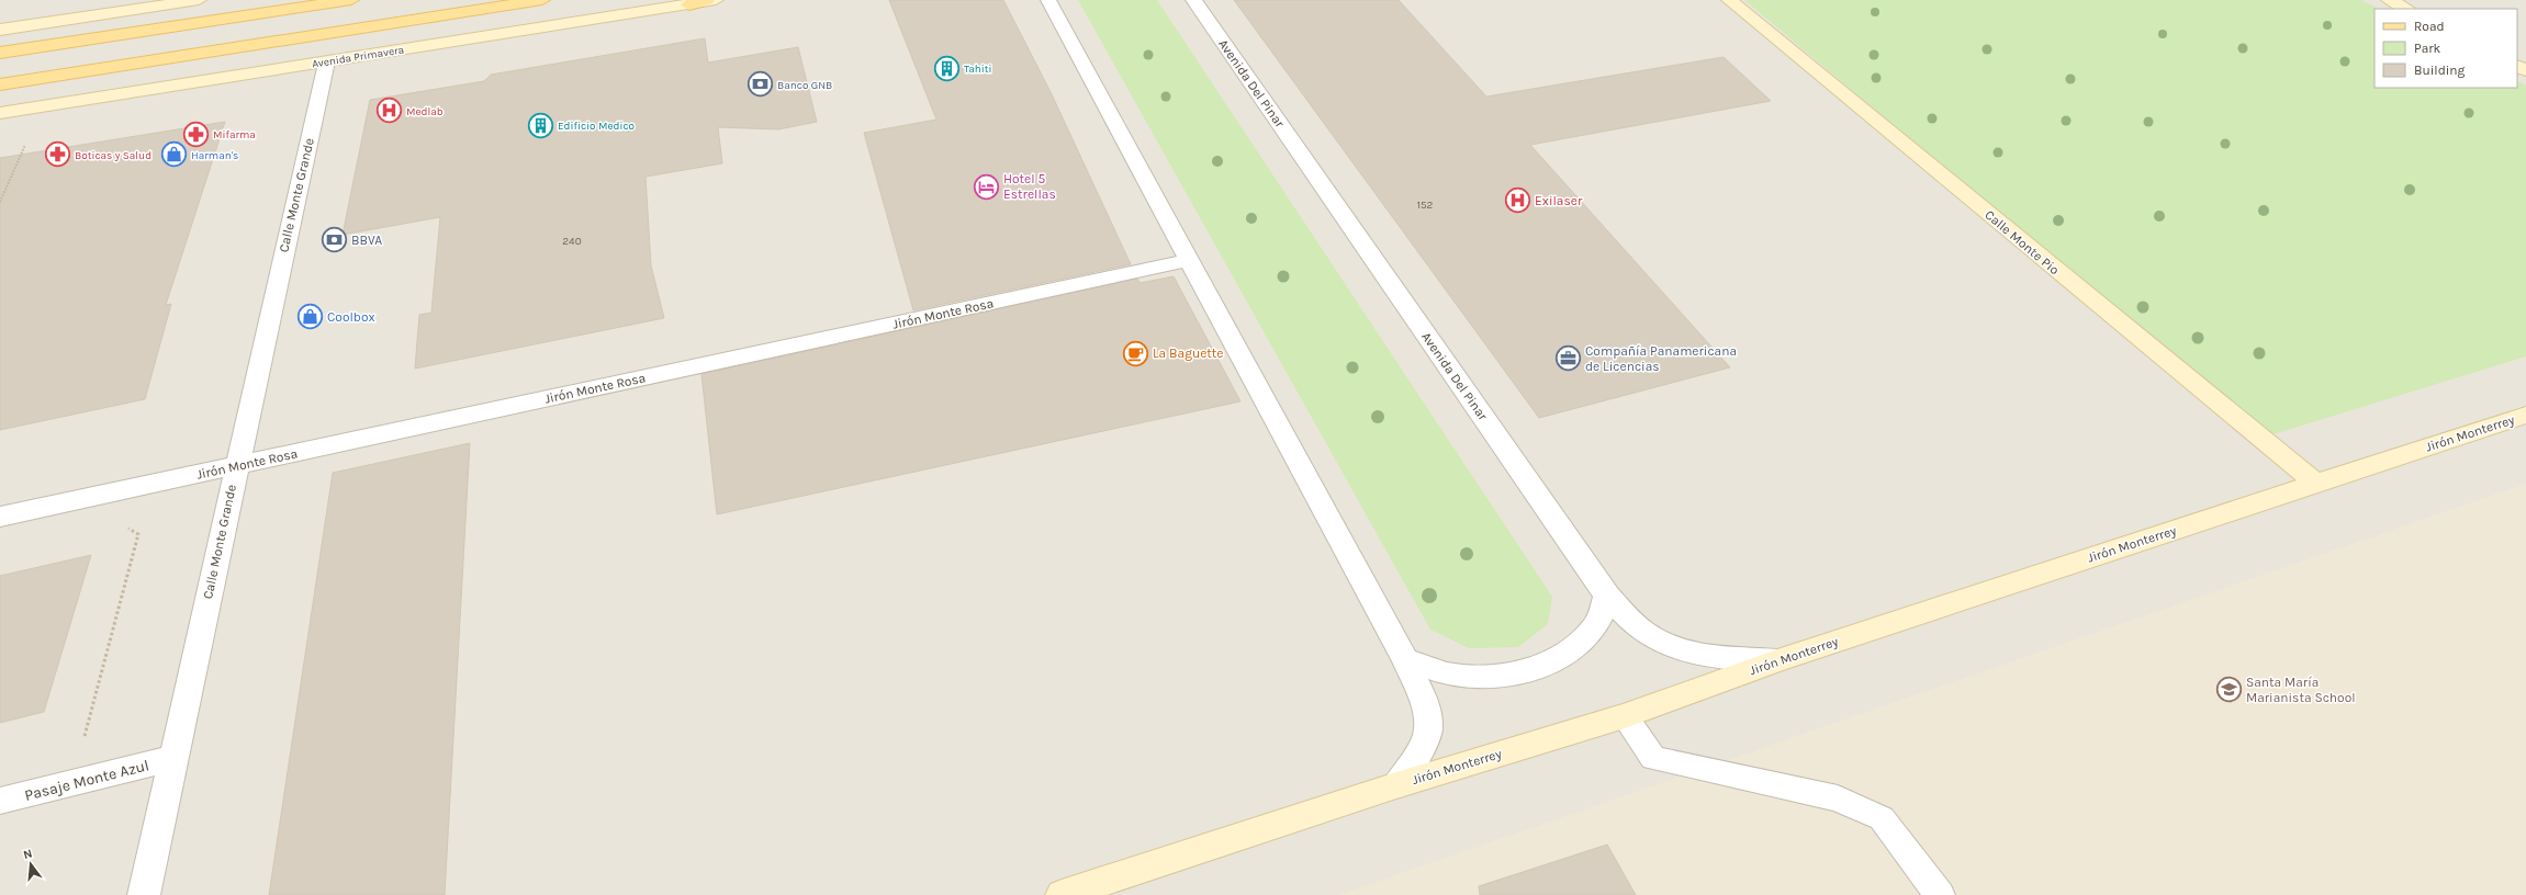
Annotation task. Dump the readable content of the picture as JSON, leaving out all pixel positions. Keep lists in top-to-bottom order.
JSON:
{
  "streets": {
    "street": [
      "Avenida Primavera",
      "Avenida Del Pinar",
      "Calle Monte Grande",
      "Calle Monte Pio",
      "Jirón Monte Rosa",
      "Jirón Monterrey",
      "Pasaje Monte Azul"
    ]
  },
  "crossings": [
    ["Avenida Primavera", "Calle Monte Grande"],
    ["Avenida Del Pinar", "Jirón Monterrey"],
    ["Calle Monte Grande", "Jirón Monte Rosa"],
    ["Calle Monte Grande", "Pasaje Monte Azul"],
    ["Calle Monte Pio", "Jirón Monterrey"]
  ],
  "places": {
    "building": ["Tahiti", "Edificio Medico"],
    "bank": ["Banco GNB", "BBVA"],
    "hospital": ["Medlab", "Exilaser"],
    "pharmacy": ["Mifarma", "Boticas y Salud"],
    "shop": ["Harman's", "Coolbox"],
    "hotel": ["Hotel 5 Estrellas"],
    "cafe": ["La Baguette"],
    "office": ["Compañía Panamericana de Licencias"],
    "school or university": ["Santa María Marianista School"]
  },
  "house_numbers": ["152", "240"],
  "legend": ["Road", "Park", "Building"],
  "north": "top"
}
